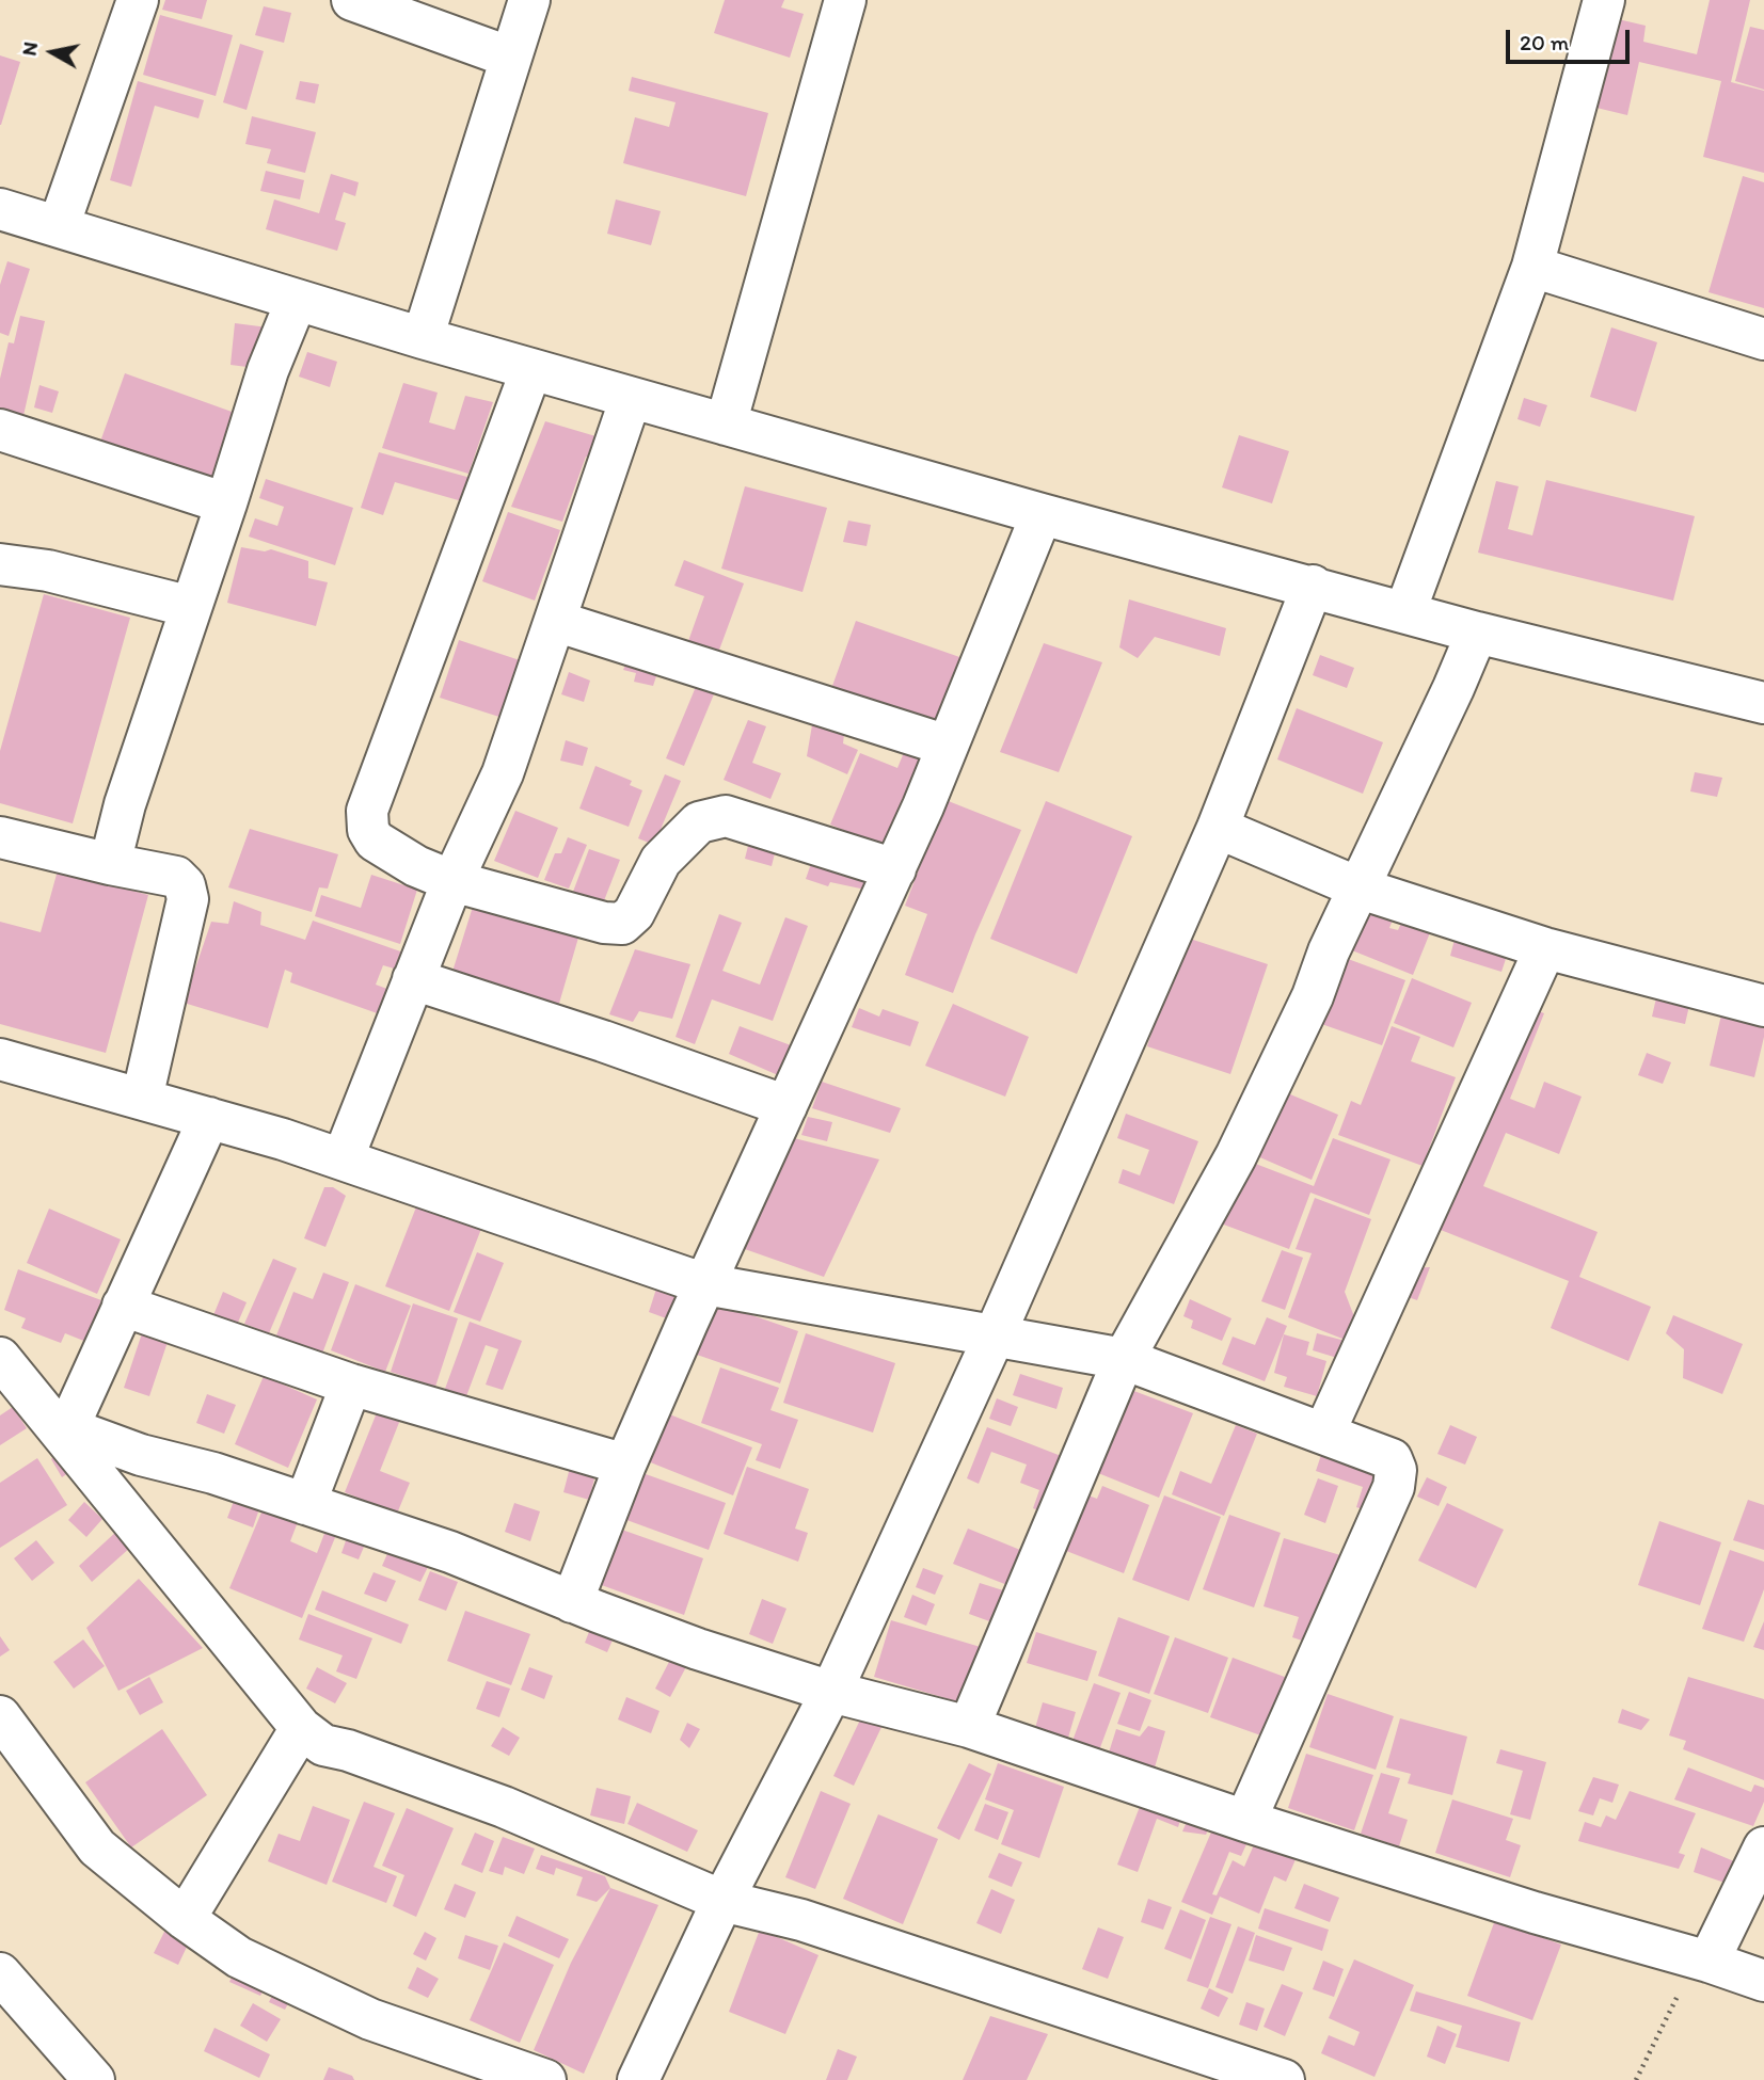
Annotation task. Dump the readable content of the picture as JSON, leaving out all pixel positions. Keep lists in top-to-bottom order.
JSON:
{
  "scale_bar": "20 m",
  "north": "left"
}
